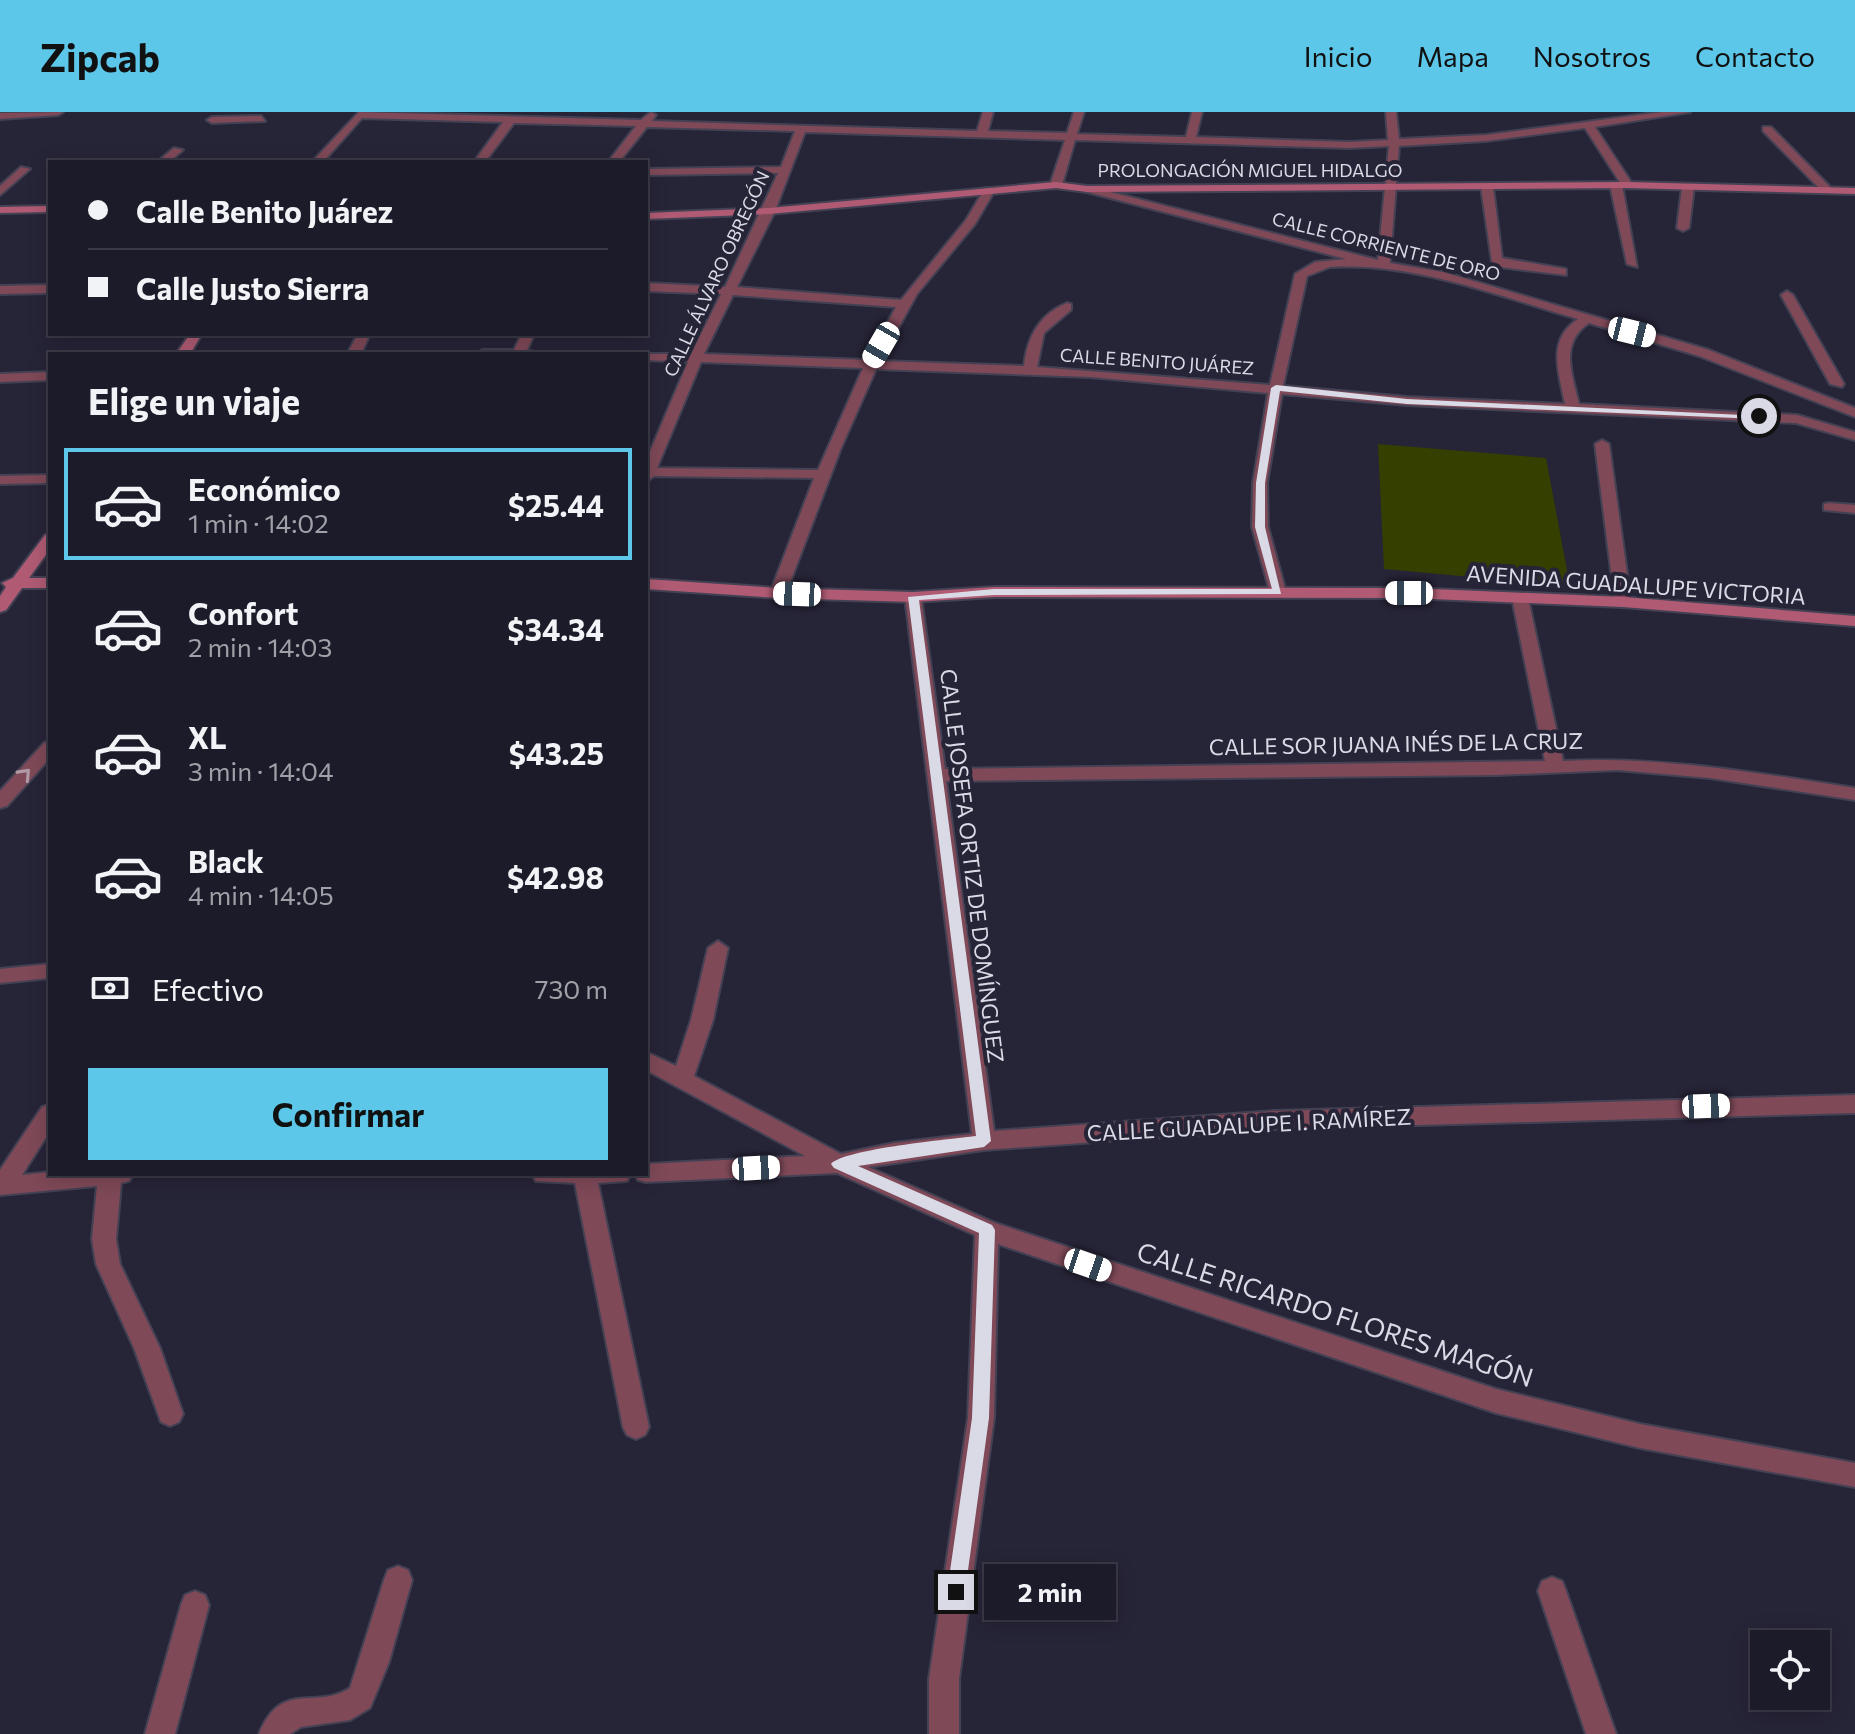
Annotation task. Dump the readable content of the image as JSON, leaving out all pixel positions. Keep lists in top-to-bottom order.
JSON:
{
  "streets": {
    "street": [
      "PROLONGACIÓN MIGUEL HIDALGO",
      "CALLE CORRIENTE DE ORO",
      "CALLE ÁLVARO OBREGÓN",
      "CALLE BENITO JUÁREZ",
      "AVENIDA GUADALUPE VICTORIA",
      "CALLE SOR JUANA INÉS DE LA CRUZ",
      "CALLE JOSEFA ORTIZ DE DOMÍNGUEZ",
      "CALLE GUADALUPE I. RAMÍREZ",
      "CALLE RICARDO FLORES MAGÓN"
    ]
  },
  "crossings": [
    ["PROLONGACIÓN MIGUEL HIDALGO", "CALLE CORRIENTE DE ORO"],
    ["PROLONGACIÓN MIGUEL HIDALGO", "CALLE ÁLVARO OBREGÓN"],
    ["CALLE ÁLVARO OBREGÓN", "CALLE BENITO JUÁREZ"],
    ["AVENIDA GUADALUPE VICTORIA", "CALLE JOSEFA ORTIZ DE DOMÍNGUEZ"],
    ["CALLE SOR JUANA INÉS DE LA CRUZ", "CALLE JOSEFA ORTIZ DE DOMÍNGUEZ"],
    ["CALLE JOSEFA ORTIZ DE DOMÍNGUEZ", "CALLE GUADALUPE I. RAMÍREZ"],
    ["CALLE GUADALUPE I. RAMÍREZ", "CALLE RICARDO FLORES MAGÓN"]
  ],
  "page": {
    "header": "Zipcab",
    "nav": [
      "Inicio",
      "Mapa",
      "Nosotros",
      "Contacto"
    ],
    "banner": ["Calle Benito Juárez", "Calle Justo Sierra"],
    "heading": "Elige un viaje",
    "list": [
      {
        "name": "Económico",
        "note": "1 min · 14:02",
        "value": "$25.44"
      },
      {
        "name": "Confort",
        "note": "2 min · 14:03",
        "value": "$34.34"
      },
      {
        "name": "XL",
        "note": "3 min · 14:04",
        "value": "$43.25"
      },
      {
        "name": "Black",
        "note": "4 min · 14:05",
        "value": "$42.98"
      }
    ],
    "pay": ["Efectivo", "730 m"],
    "buttons": "Confirmar",
    "bubble": "2 min"
  }
}
